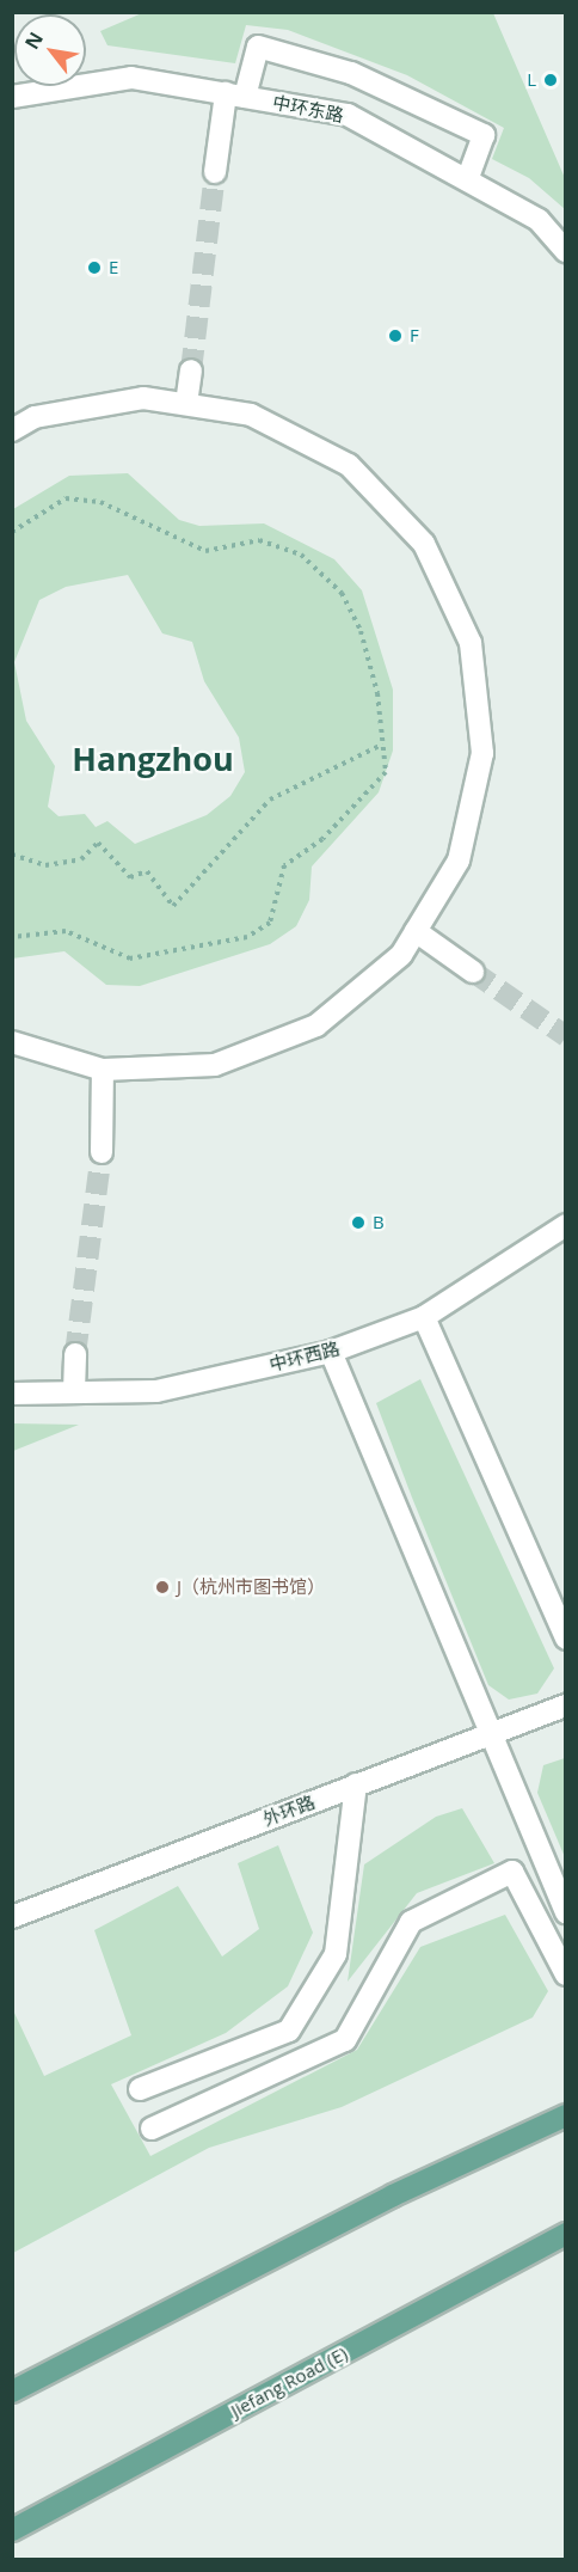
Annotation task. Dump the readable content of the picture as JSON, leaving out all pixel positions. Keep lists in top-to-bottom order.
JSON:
{
  "streets": {
    "main road": ["Jiefang Road (E)"],
    "street": ["中环东路", "中环西路", "外环路"]
  },
  "districts": ["Hangzhou"],
  "places": [
    "L",
    "E",
    "F",
    "B",
    "J（杭州市图书馆）"
  ],
  "north": "top left"
}
